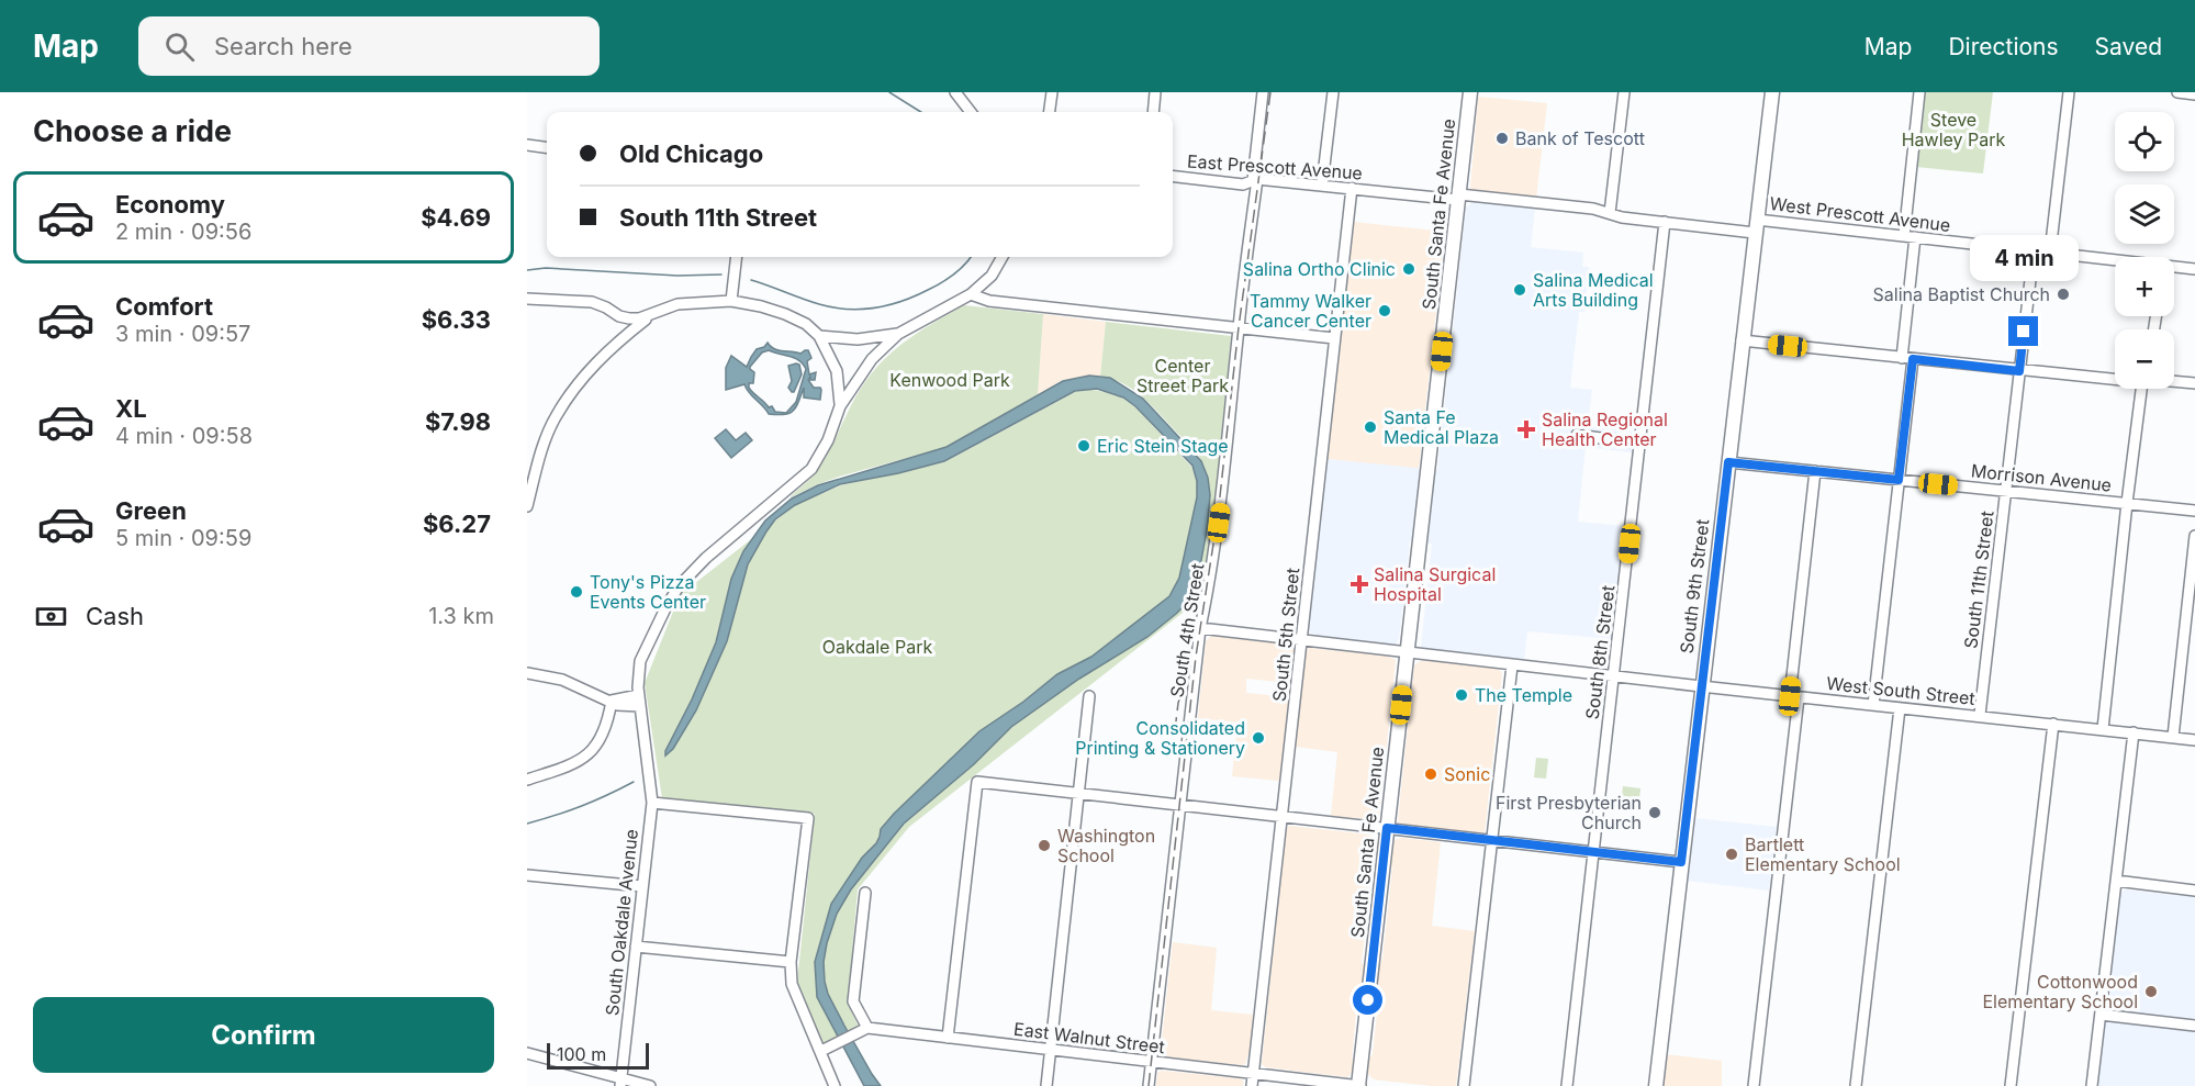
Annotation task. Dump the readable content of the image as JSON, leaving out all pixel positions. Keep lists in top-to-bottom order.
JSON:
{
  "streets": {
    "main road": ["South Santa Fe Avenue", "South 9th Street"],
    "street": [
      "East Prescott Avenue",
      "West Prescott Avenue",
      "Morrison Avenue",
      "South 11th Street",
      "South 4th Street",
      "South 5th Street",
      "South 8th Street",
      "West South Street",
      "South Oakdale Avenue",
      "East Walnut Street"
    ]
  },
  "crossings": [
    ["East Prescott Avenue", "South Santa Fe Avenue"],
    ["East Prescott Avenue", "West Prescott Avenue"],
    ["East Prescott Avenue", "South 4th Street"],
    ["East Prescott Avenue", "South 5th Street"],
    ["South Santa Fe Avenue", "West Prescott Avenue"],
    ["South Santa Fe Avenue", "West South Street"],
    ["South Santa Fe Avenue", "East Walnut Street"],
    ["West Prescott Avenue", "South 11th Street"],
    ["West Prescott Avenue", "South 9th Street"],
    ["West Prescott Avenue", "South 8th Street"],
    ["Morrison Avenue", "South 11th Street"],
    ["Morrison Avenue", "South 9th Street"],
    ["South 11th Street", "West South Street"],
    ["South 9th Street", "West South Street"],
    ["South 4th Street", "West South Street"],
    ["South 4th Street", "East Walnut Street"],
    ["South 5th Street", "West South Street"],
    ["South 5th Street", "East Walnut Street"],
    ["South 8th Street", "West South Street"]
  ],
  "parks": [
    "Steve Hawley Park",
    "Center Street Park",
    "Kenwood Park",
    "Oakdale Park"
  ],
  "places": {
    "other": [
      "Bank of Tescott",
      "Salina Ortho Clinic",
      "Salina Medical Arts Building",
      "Salina Baptist Church",
      "Tammy Walker Cancer Center",
      "Santa Fe Medical Plaza",
      "Eric Stein Stage",
      "Tony's Pizza Events Center",
      "The Temple",
      "Consolidated Printing & Stationery",
      "Sonic",
      "First Presbyterian Church",
      "Washington School",
      "Bartlett Elementary School",
      "Cottonwood Elementary School"
    ],
    "health": ["Salina Regional Health Center", "Salina Surgical Hospital"]
  },
  "scale_bar": "100 m",
  "page": {
    "header": "Map",
    "search": "Search here",
    "nav": ["Map", "Directions", "Saved"],
    "heading": "Choose a ride",
    "map_buttons": ["+", "−"],
    "banner": ["Old Chicago", "South 11th Street"],
    "list": [
      {
        "name": "Economy",
        "note": "2 min · 09:56",
        "value": "$4.69"
      },
      {
        "name": "Comfort",
        "note": "3 min · 09:57",
        "value": "$6.33"
      },
      {
        "name": "XL",
        "note": "4 min · 09:58",
        "value": "$7.98"
      },
      {
        "name": "Green",
        "note": "5 min · 09:59",
        "value": "$6.27"
      }
    ],
    "bubble": "4 min",
    "pay": ["Cash", "1.3 km"],
    "buttons": "Confirm",
    "scale": "100 m"
  }
}
